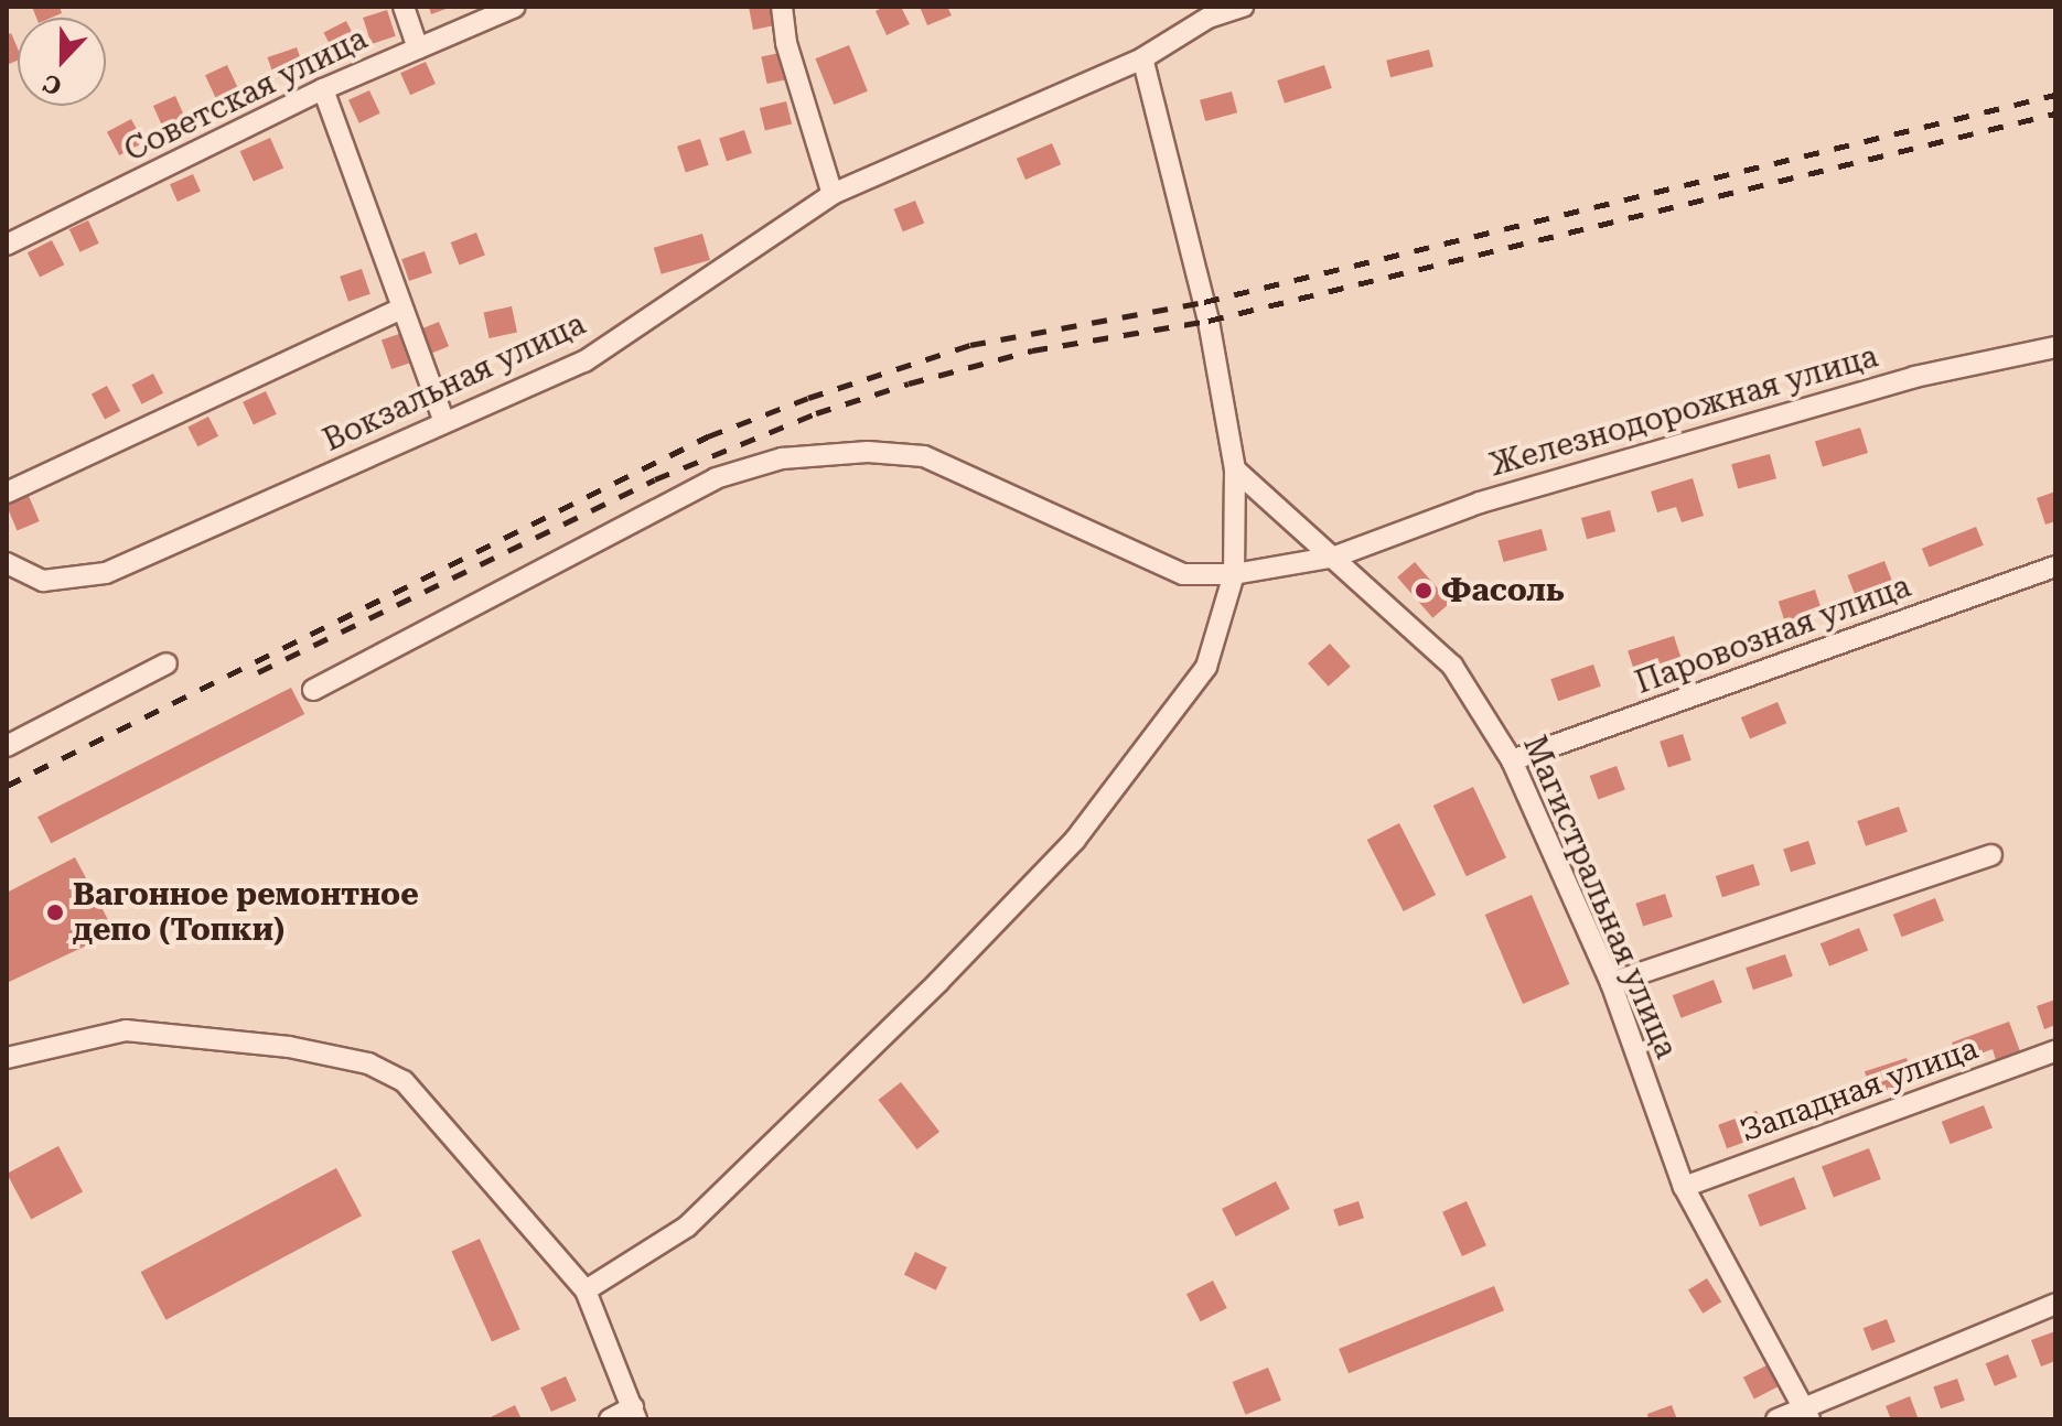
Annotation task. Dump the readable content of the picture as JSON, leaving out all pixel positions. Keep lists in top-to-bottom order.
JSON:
{
  "streets": {
    "street": [
      "Советская улица",
      "Вокзальная улица",
      "Железнодорожная улица",
      "Паровозная улица",
      "Магистральная улица",
      "Западная улица"
    ]
  },
  "crossings": [
    ["Железнодорожная улица", "Магистральная улица"],
    ["Паровозная улица", "Магистральная улица"],
    ["Магистральная улица", "Западная улица"]
  ],
  "places": ["Фасоль", "Вагонное ремонтное депо (Топки)"],
  "north": "bottom"
}
